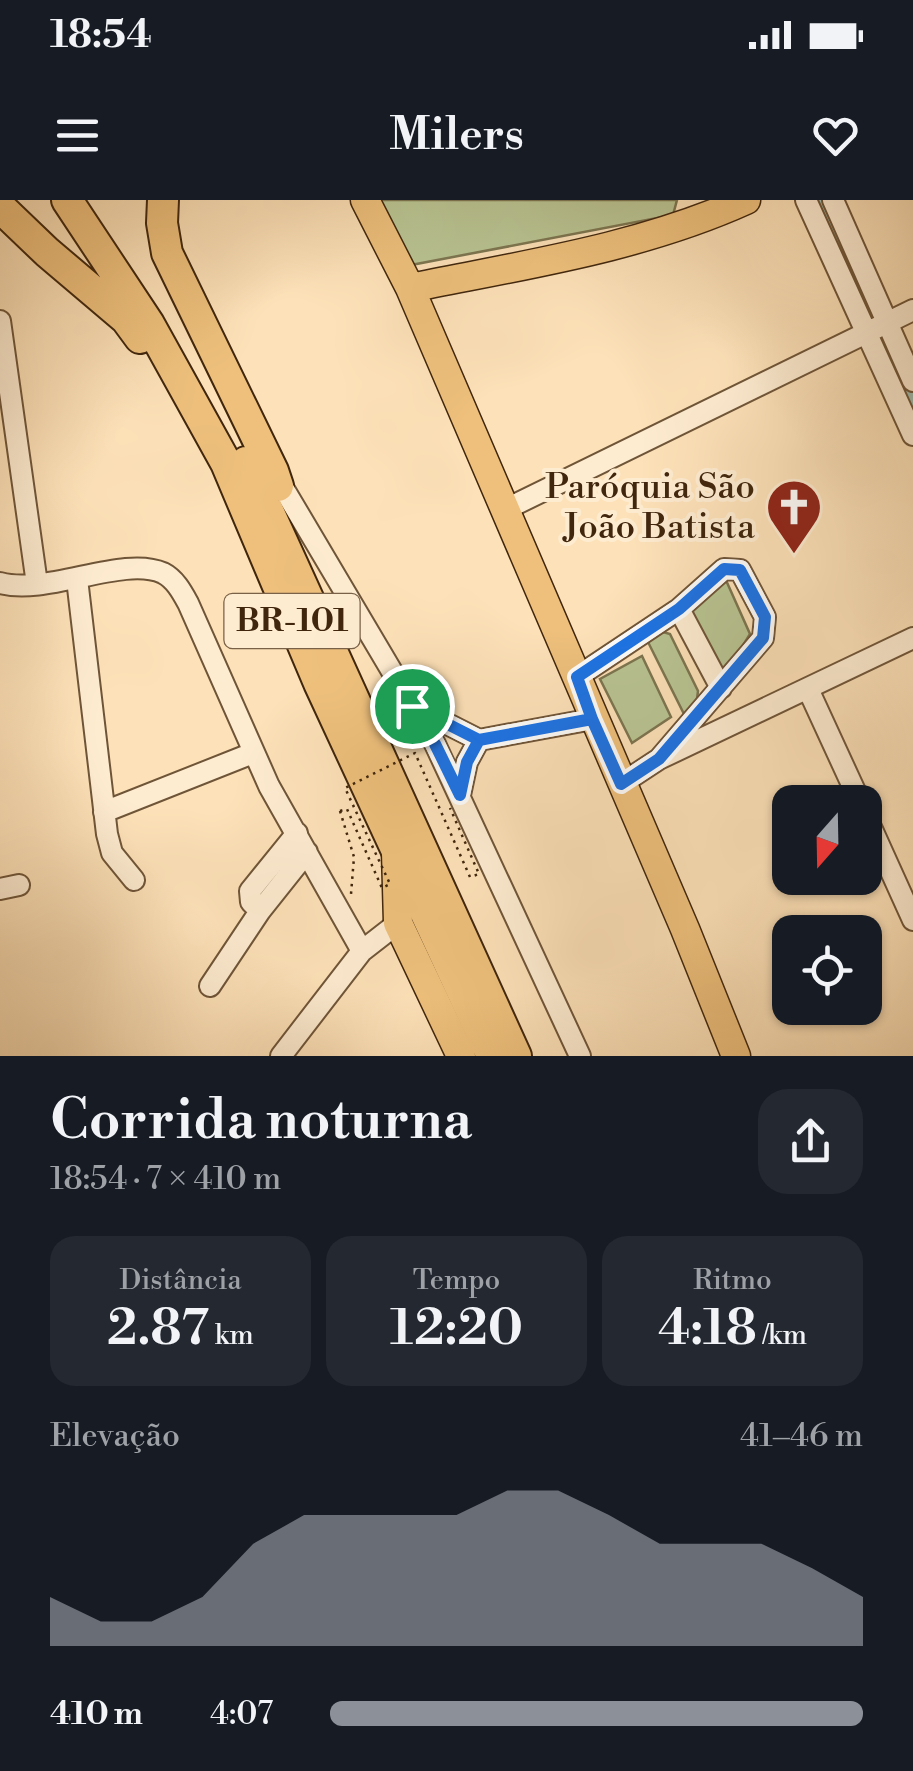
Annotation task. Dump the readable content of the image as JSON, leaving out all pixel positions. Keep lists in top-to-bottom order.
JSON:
{
  "streets": {
    "highway": ["BR-101"]
  },
  "places": {
    "church": ["Paróquia São João Batista"]
  },
  "north": "bottom",
  "page": {
    "status": "18:54",
    "header": "Milers",
    "heading": ["Corrida noturna", "18:54 · 7 × 410 m"],
    "stats": [
      ["Distância", "2.87 km"],
      ["Tempo", "12:20"],
      ["Ritmo", "4:18 /km"]
    ],
    "chart": ["Elevação", "41–46 m"],
    "list": [
      {
        "name": "410 m",
        "note": "4:07"
      }
    ]
  }
}
